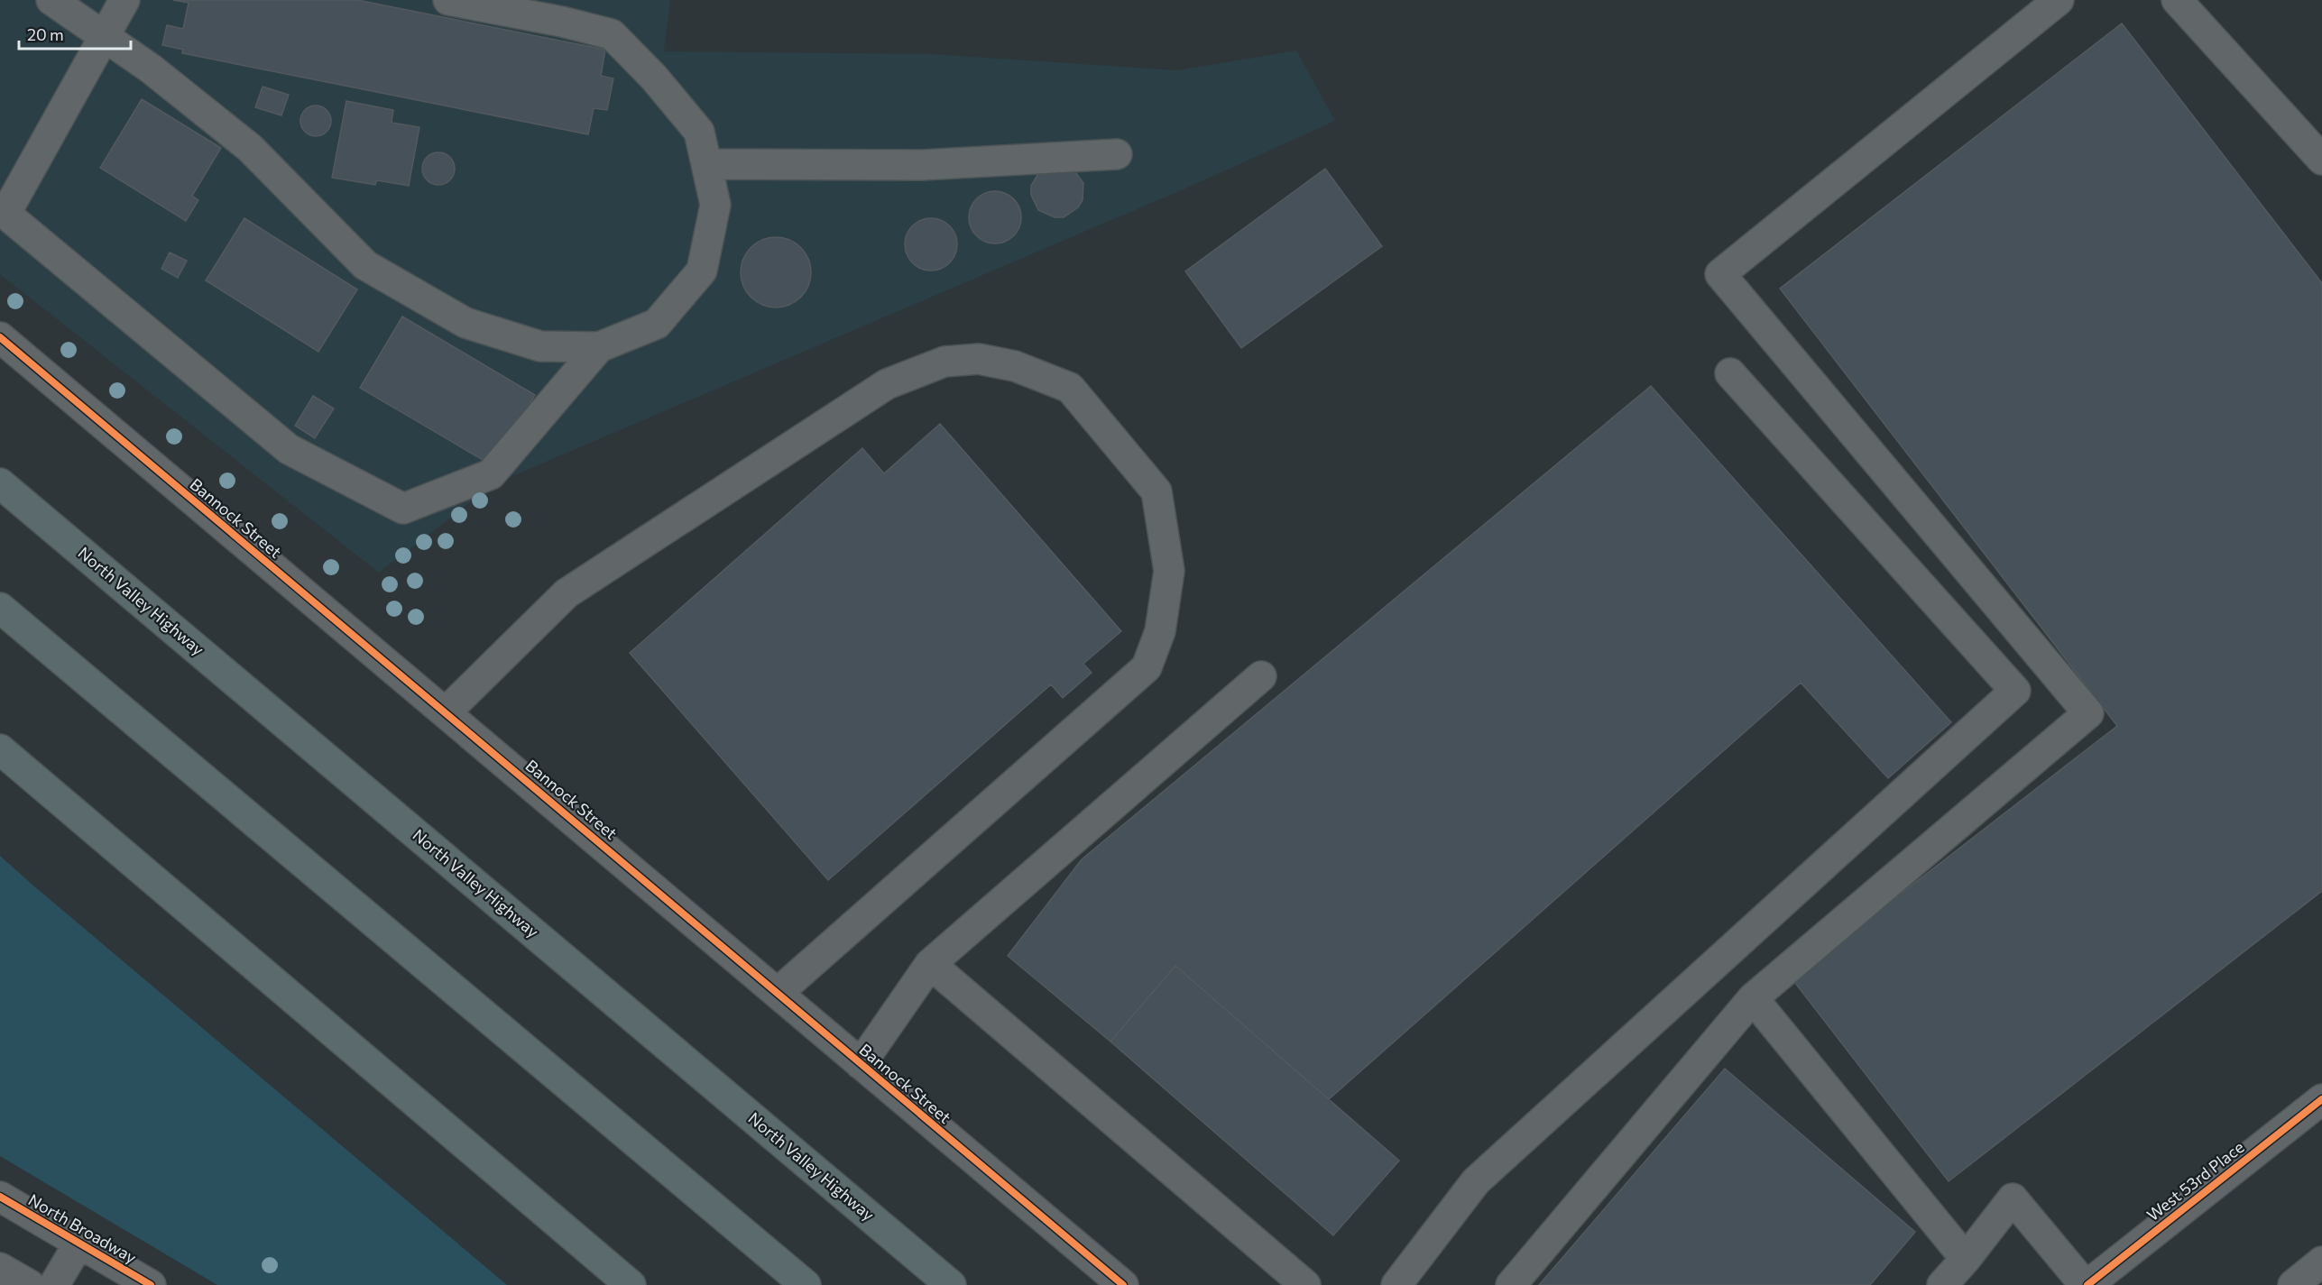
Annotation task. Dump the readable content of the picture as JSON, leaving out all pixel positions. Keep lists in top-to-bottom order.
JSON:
{
  "streets": {
    "highway": ["North Valley Highway"],
    "street": ["Bannock Street", "West 53rd Place", "North Broadway"]
  },
  "scale_bar": "20 m"
}
